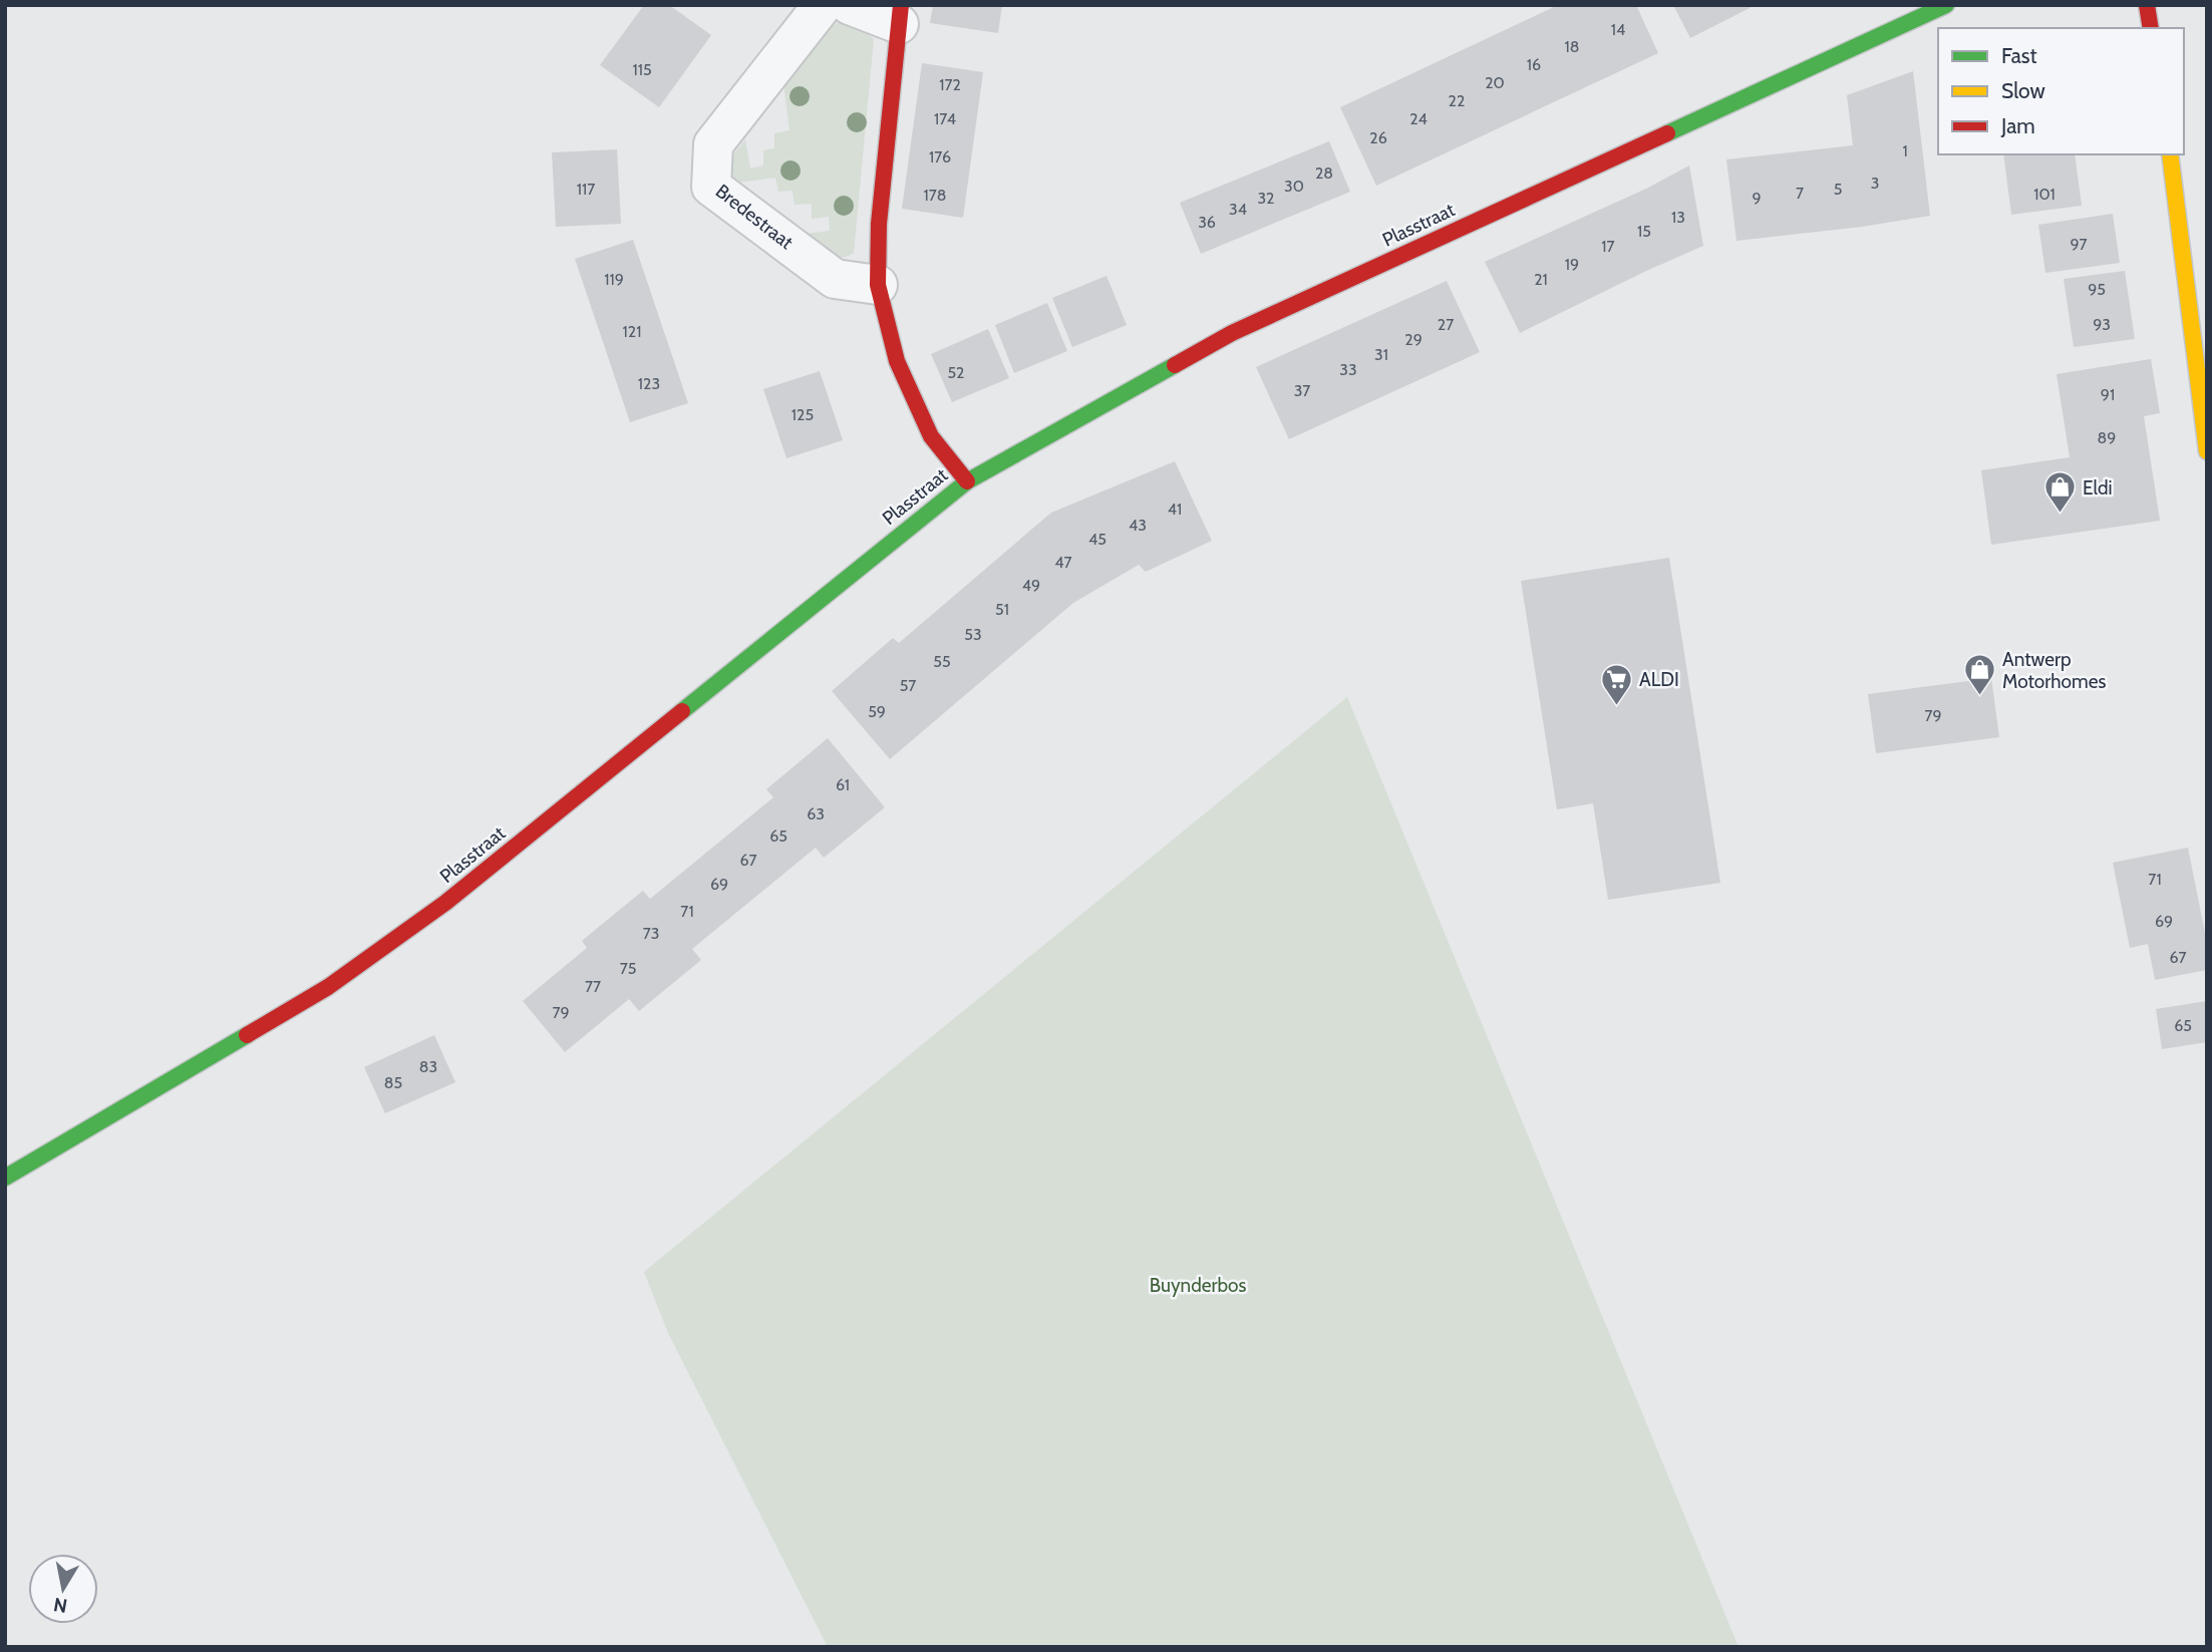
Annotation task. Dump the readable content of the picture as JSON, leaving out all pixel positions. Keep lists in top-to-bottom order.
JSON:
{
  "streets": {
    "street": ["Bredestraat", "Plasstraat"]
  },
  "parks": ["Buynderbos"],
  "places": {
    "shop": ["Eldi", "Antwerp Motorhomes"],
    "supermarket": ["ALDI"]
  },
  "house_numbers": [
    "14",
    "18",
    "16",
    "115",
    "20",
    "172",
    "22",
    "174",
    "24",
    "26",
    "1",
    "176",
    "28",
    "3",
    "30",
    "117",
    "5",
    "7",
    "101",
    "178",
    "32",
    "9",
    "34",
    "13",
    "36",
    "15",
    "97",
    "17",
    "19",
    "119",
    "21",
    "95",
    "27",
    "93",
    "121",
    "29",
    "31",
    "33",
    "52",
    "123",
    "37",
    "91",
    "125",
    "89",
    "41",
    "43",
    "45",
    "47",
    "49",
    "51",
    "53",
    "55",
    "57",
    "59",
    "79",
    "61",
    "63",
    "65",
    "67",
    "71",
    "69",
    "71",
    "69",
    "73",
    "67",
    "75",
    "77",
    "79",
    "65",
    "83",
    "85"
  ],
  "legend": ["Fast", "Slow", "Jam"],
  "north": "bottom"
}
